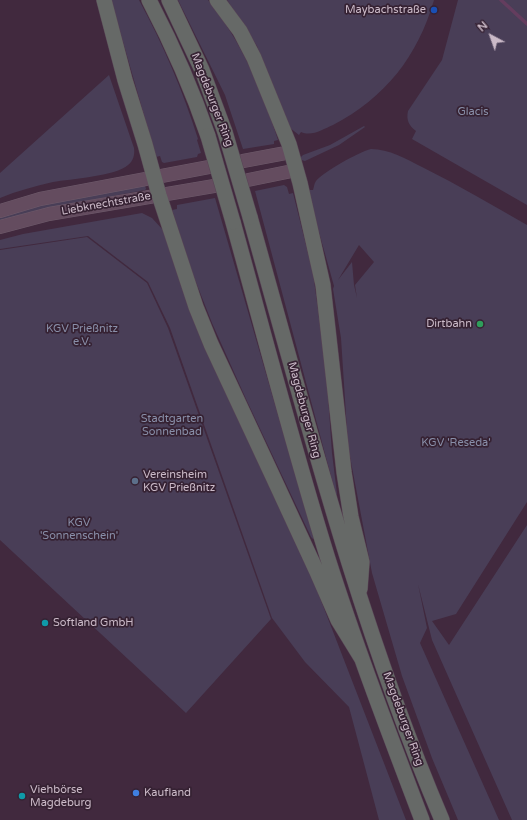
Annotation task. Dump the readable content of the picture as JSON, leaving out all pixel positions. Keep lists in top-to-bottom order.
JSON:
{
  "streets": {
    "highway": ["Magdeburger Ring"],
    "main road": ["Liebknechtstraße"]
  },
  "parks": [
    "Glacis",
    "KGV Prießnitz e.V.",
    "Stadtgarten Sonnenbad",
    "KGV 'Reseda'",
    "KGV 'Sonnenschein'"
  ],
  "places": [
    "Maybachstraße",
    "Dirtbahn",
    "Vereinsheim KGV Prießnitz",
    "Softland GmbH",
    "Kaufland",
    "Viehbörse Magdeburg"
  ],
  "north": "top left"
}
